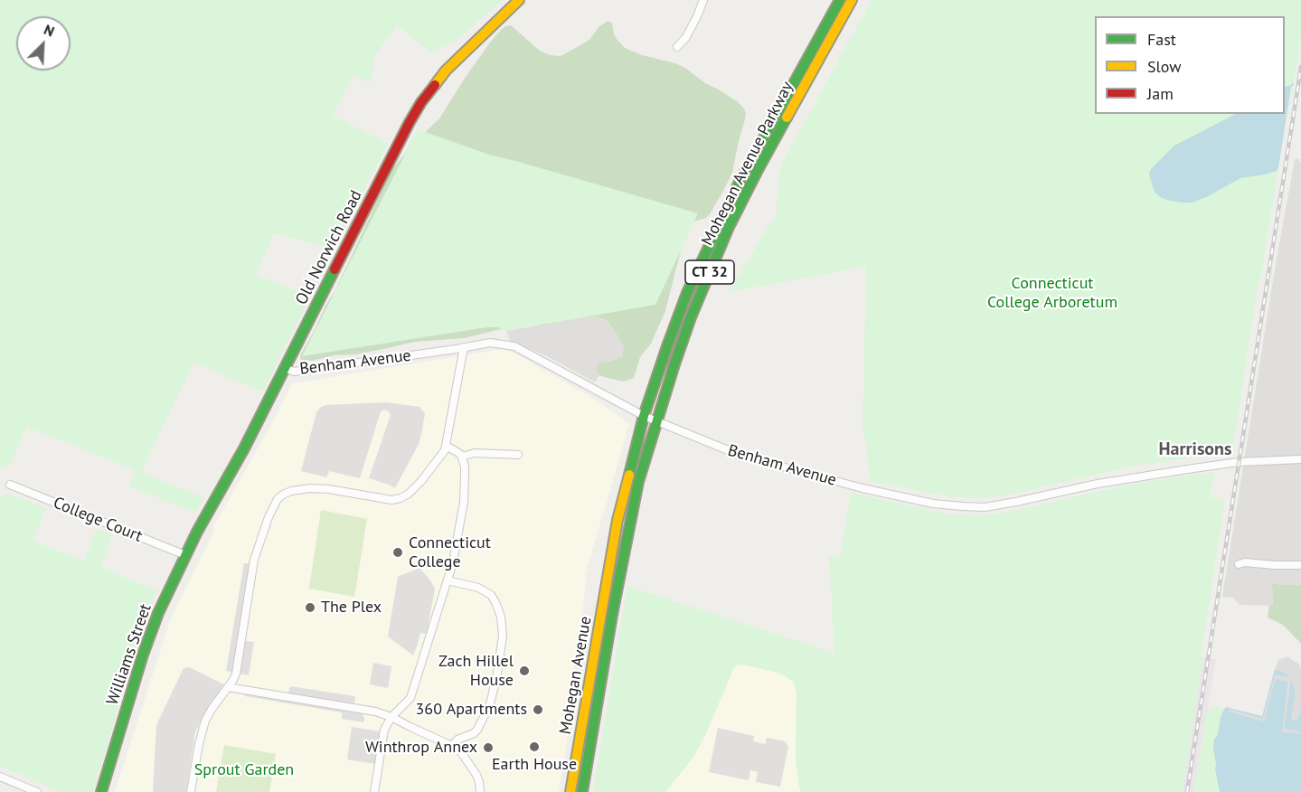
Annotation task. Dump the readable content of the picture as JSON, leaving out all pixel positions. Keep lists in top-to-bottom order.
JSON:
{
  "streets": {
    "main road": [
      "Mohegan Avenue Parkway",
      "Old Norwich Road",
      "CT 32",
      "Williams Street",
      "Mohegan Avenue"
    ],
    "street": ["Benham Avenue", "College Court"]
  },
  "crossings": [
    ["Mohegan Avenue Parkway", "Benham Avenue"],
    ["Mohegan Avenue Parkway", "Mohegan Avenue"],
    ["Old Norwich Road", "Benham Avenue"],
    ["Old Norwich Road", "Williams Street"],
    ["College Court", "Williams Street"]
  ],
  "districts": ["Harrisons"],
  "parks": ["Connecticut College Arboretum", "Sprout Garden"],
  "places": [
    "Connecticut College",
    "The Plex",
    "Zach Hillel House",
    "360 Apartments",
    "Earth House",
    "Winthrop Annex"
  ],
  "legend": ["Fast", "Slow", "Jam"],
  "north": "top right"
}
